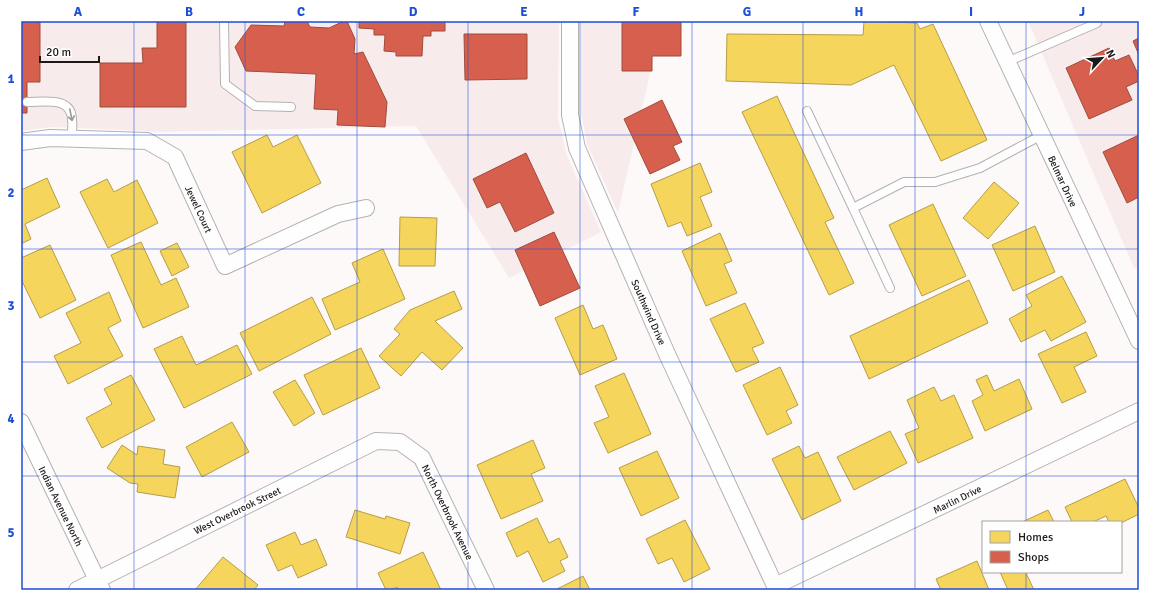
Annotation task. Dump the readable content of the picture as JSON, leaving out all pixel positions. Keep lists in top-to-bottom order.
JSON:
{
  "streets": {
    "street": [
      "Belmar Drive",
      "Jewel Court",
      "Southwind Drive",
      "Marlin Drive",
      "Indian Avenue North",
      "West Overbrook Street",
      "North Overbrook Avenue"
    ]
  },
  "crossings": [
    ["Southwind Drive", "Marlin Drive"],
    ["Indian Avenue North", "West Overbrook Street"],
    ["West Overbrook Street", "North Overbrook Avenue"]
  ],
  "legend": ["Homes", "Shops"],
  "scale_bar": "20 m",
  "north": "top right",
  "grid": {
    "columns": [
      "A",
      "B",
      "C",
      "D",
      "E",
      "F",
      "G",
      "H",
      "I",
      "J"
    ],
    "rows": [
      "1",
      "2",
      "3",
      "4",
      "5"
    ]
  }
}
